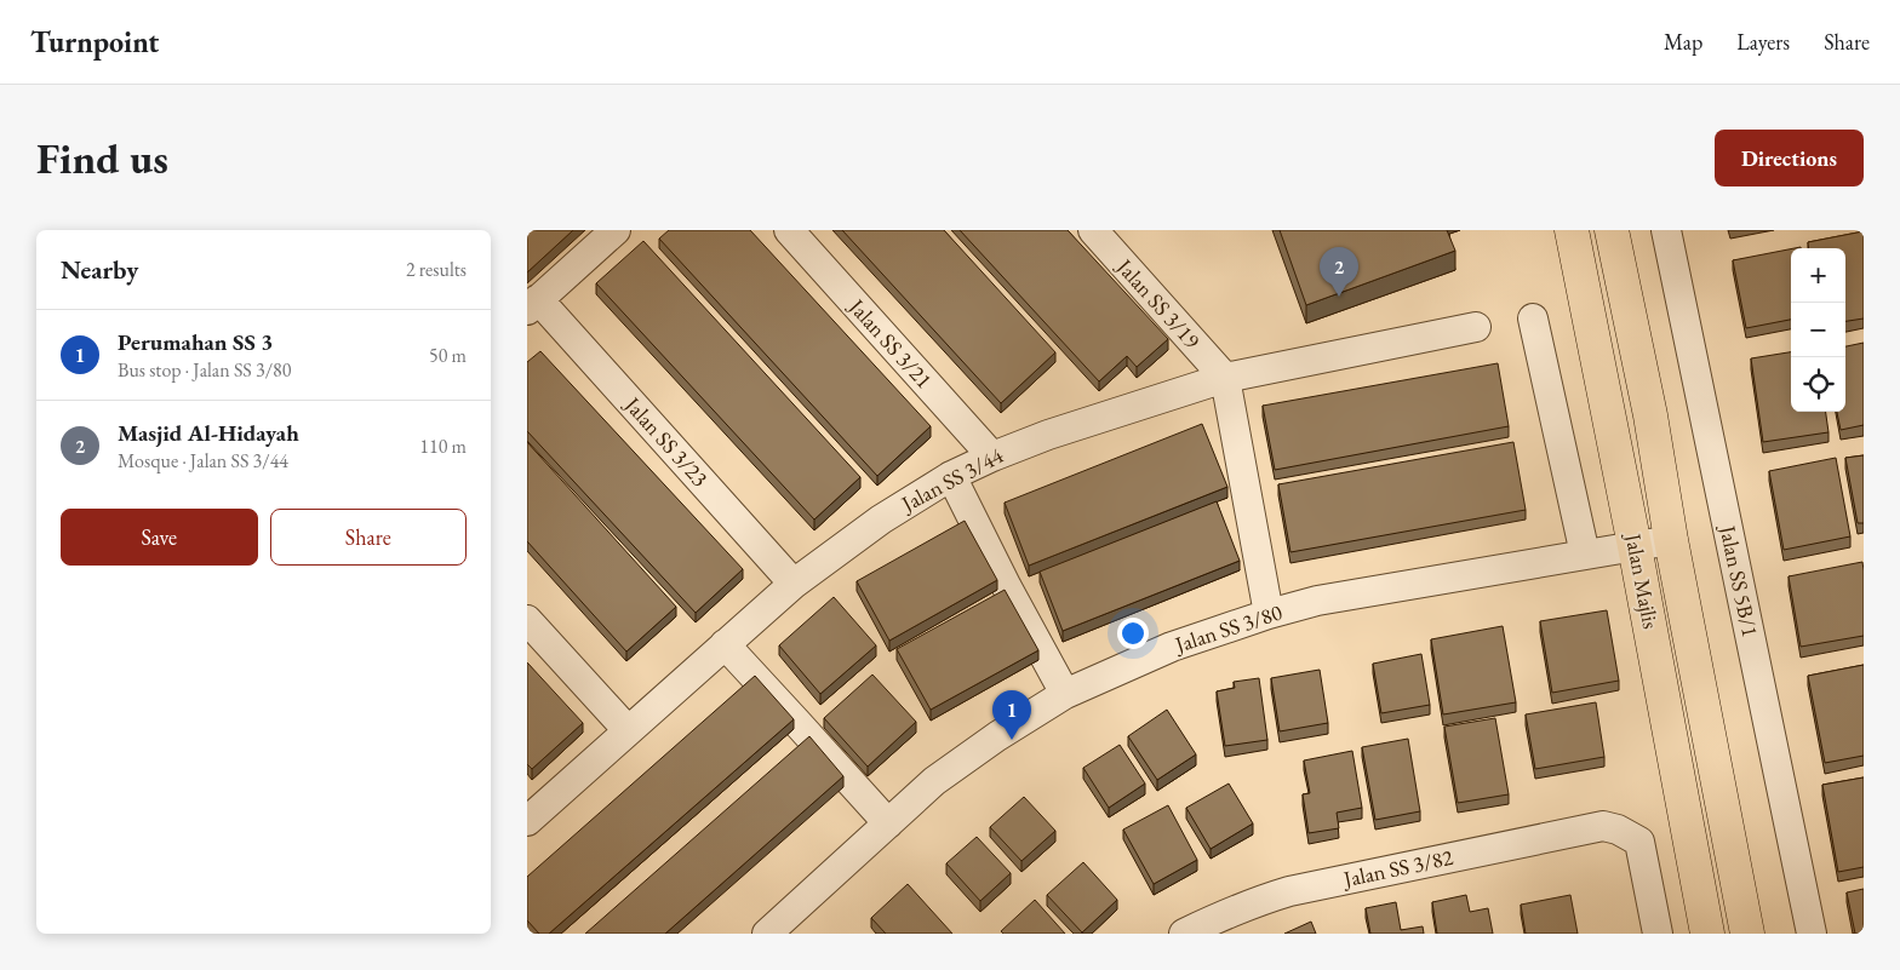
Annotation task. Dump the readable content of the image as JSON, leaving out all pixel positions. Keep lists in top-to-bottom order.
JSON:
{
  "streets": {
    "main road": ["Jalan Majlis"],
    "street": [
      "Jalan SS 3/19",
      "Jalan SS 3/21",
      "Jalan SS 3/23",
      "Jalan SS 3/44",
      "Jalan SS 5B/1",
      "Jalan SS 3/80",
      "Jalan SS 3/82"
    ]
  },
  "crossings": [
    ["Jalan SS 3/19", "Jalan SS 3/44"],
    ["Jalan SS 3/21", "Jalan SS 3/44"],
    ["Jalan SS 3/23", "Jalan SS 3/44"],
    ["Jalan Majlis", "Jalan SS 3/80"]
  ],
  "page": {
    "header": "Turnpoint",
    "nav": ["Map", "Layers", "Share"],
    "buttons": [
      "Directions",
      ["Save", "Share"]
    ],
    "title": "Find us",
    "heading": ["Nearby", "2 results"],
    "pins": ["2", "1"],
    "map_buttons": ["+", "−"],
    "list": [
      {
        "mark": "1",
        "name": "Perumahan SS 3",
        "note": "Bus stop · Jalan SS 3/80",
        "value": "50 m"
      },
      {
        "mark": "2",
        "name": "Masjid Al-Hidayah",
        "note": "Mosque · Jalan SS 3/44",
        "value": "110 m"
      }
    ]
  }
}
